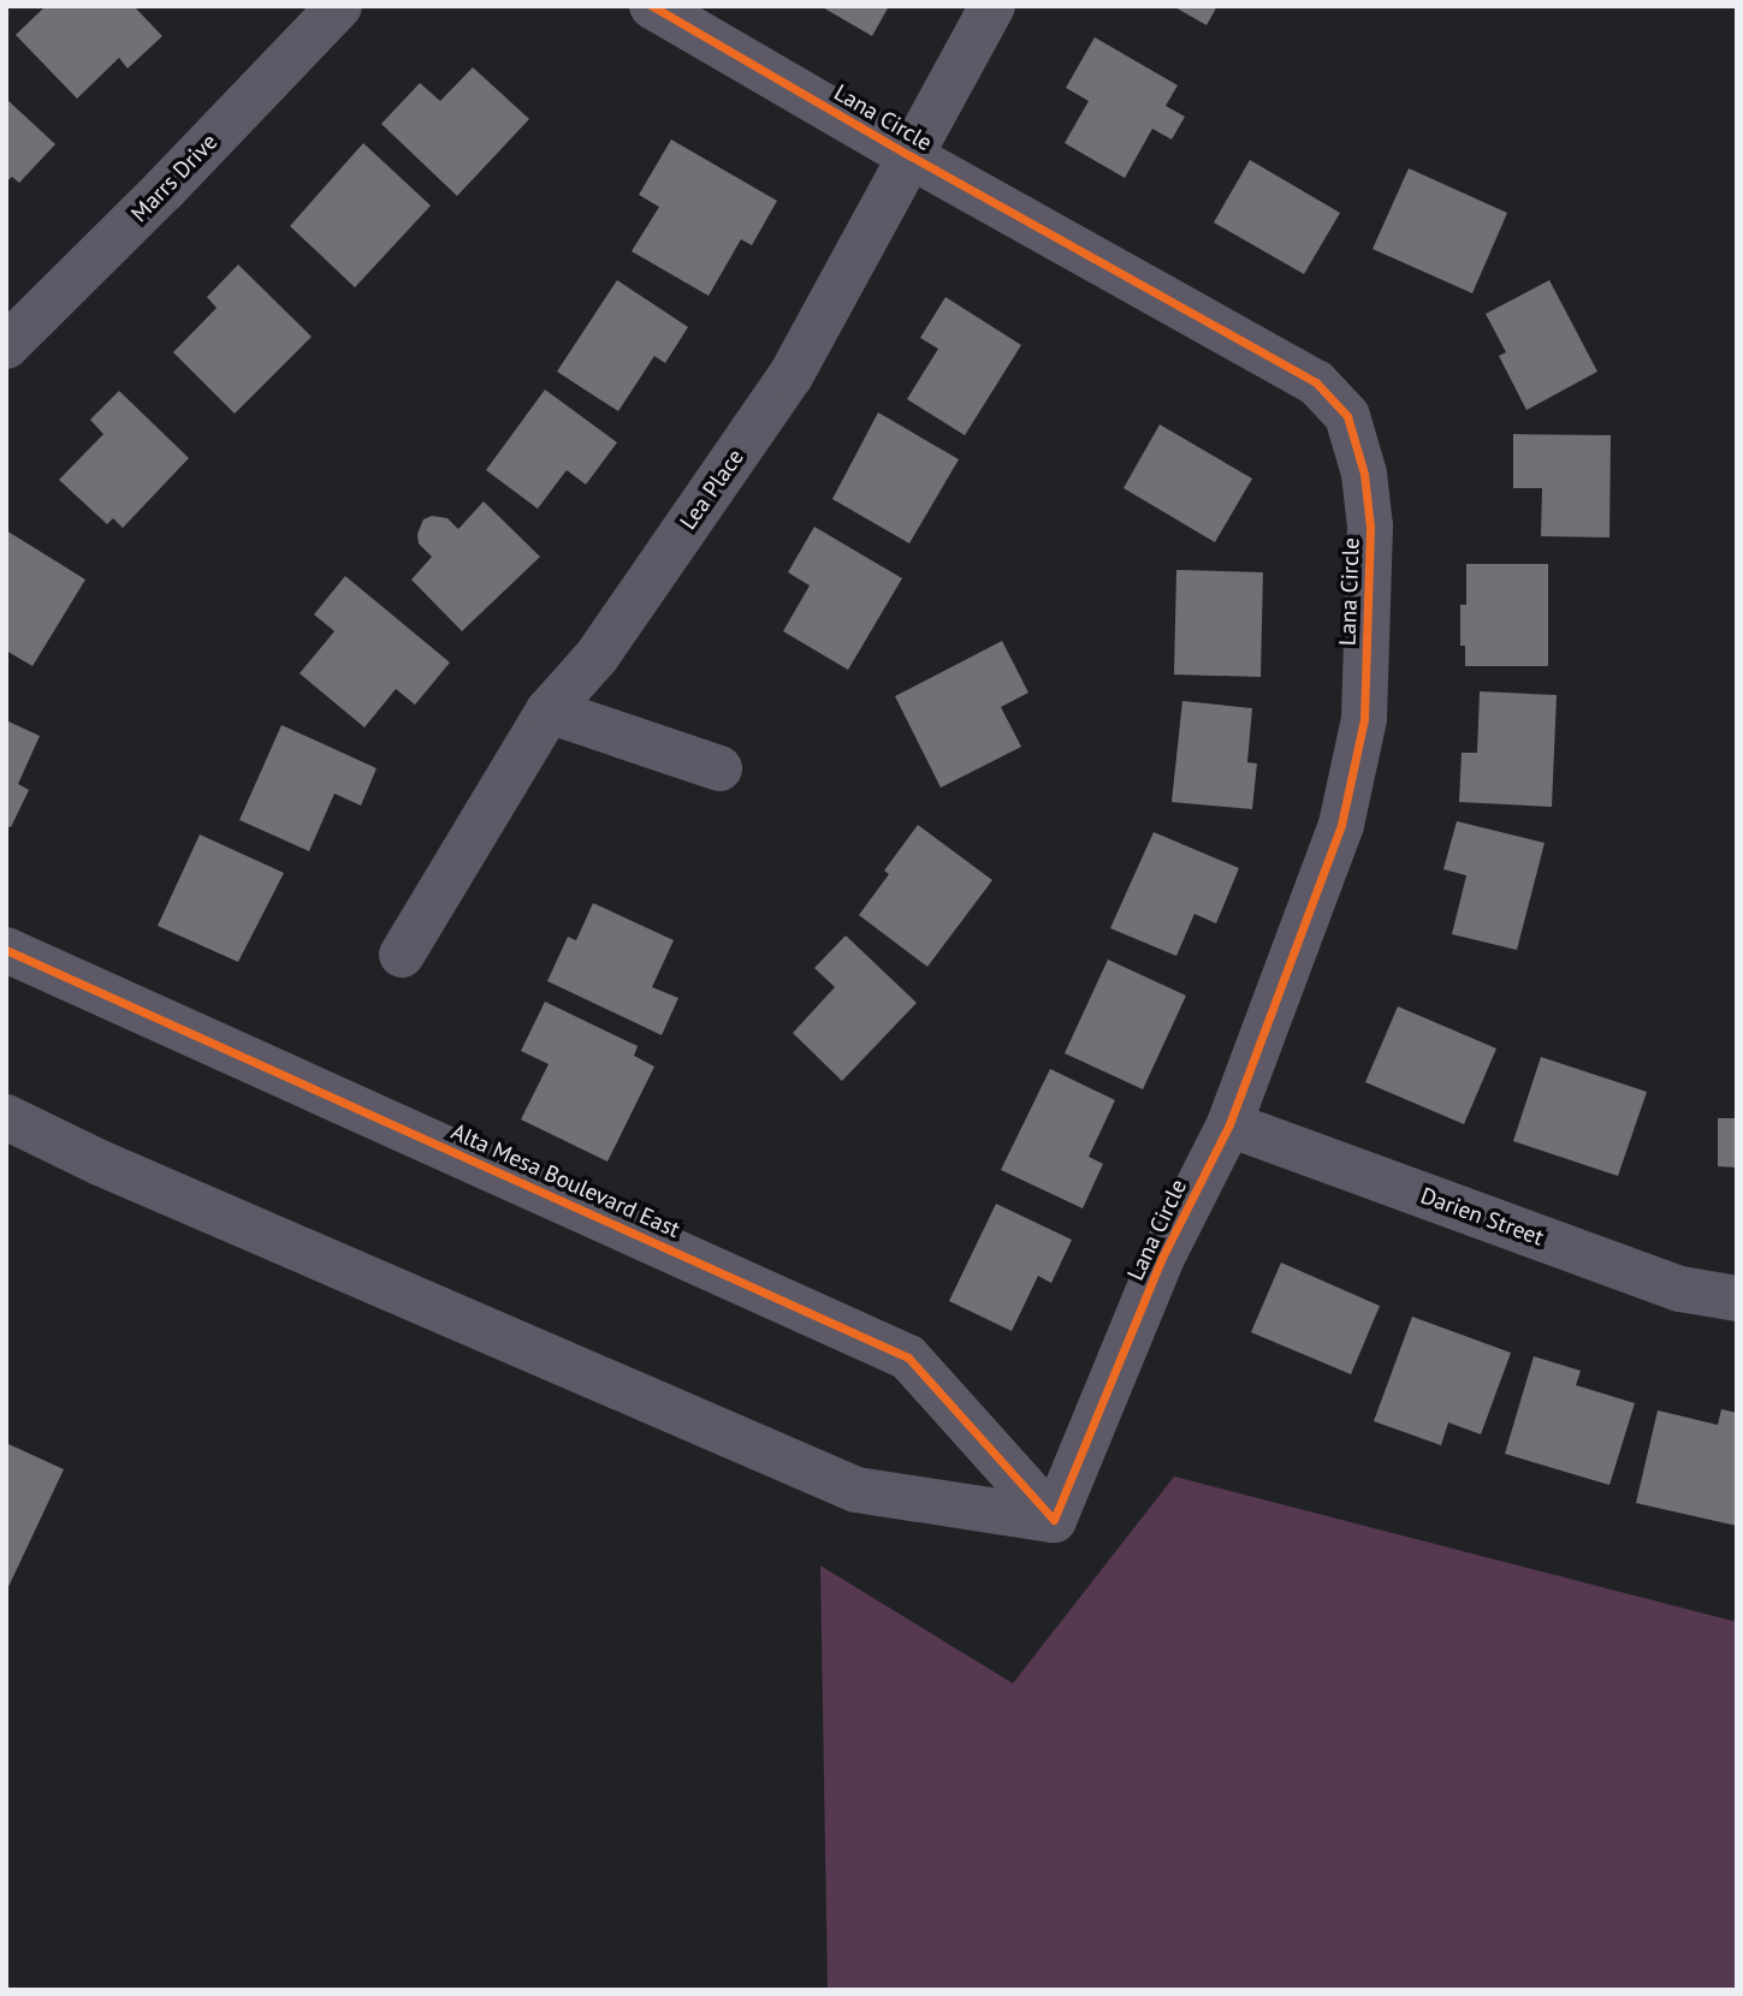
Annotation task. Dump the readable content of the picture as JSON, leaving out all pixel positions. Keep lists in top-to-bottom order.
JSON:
{
  "streets": {
    "street": [
      "Lana Circle",
      "Marrs Drive",
      "Lea Place",
      "Alta Mesa Boulevard East",
      "Darien Street"
    ]
  },
  "crossings": [
    ["Lana Circle", "Lea Place"],
    ["Lana Circle", "Alta Mesa Boulevard East"],
    ["Lana Circle", "Darien Street"]
  ]
}
